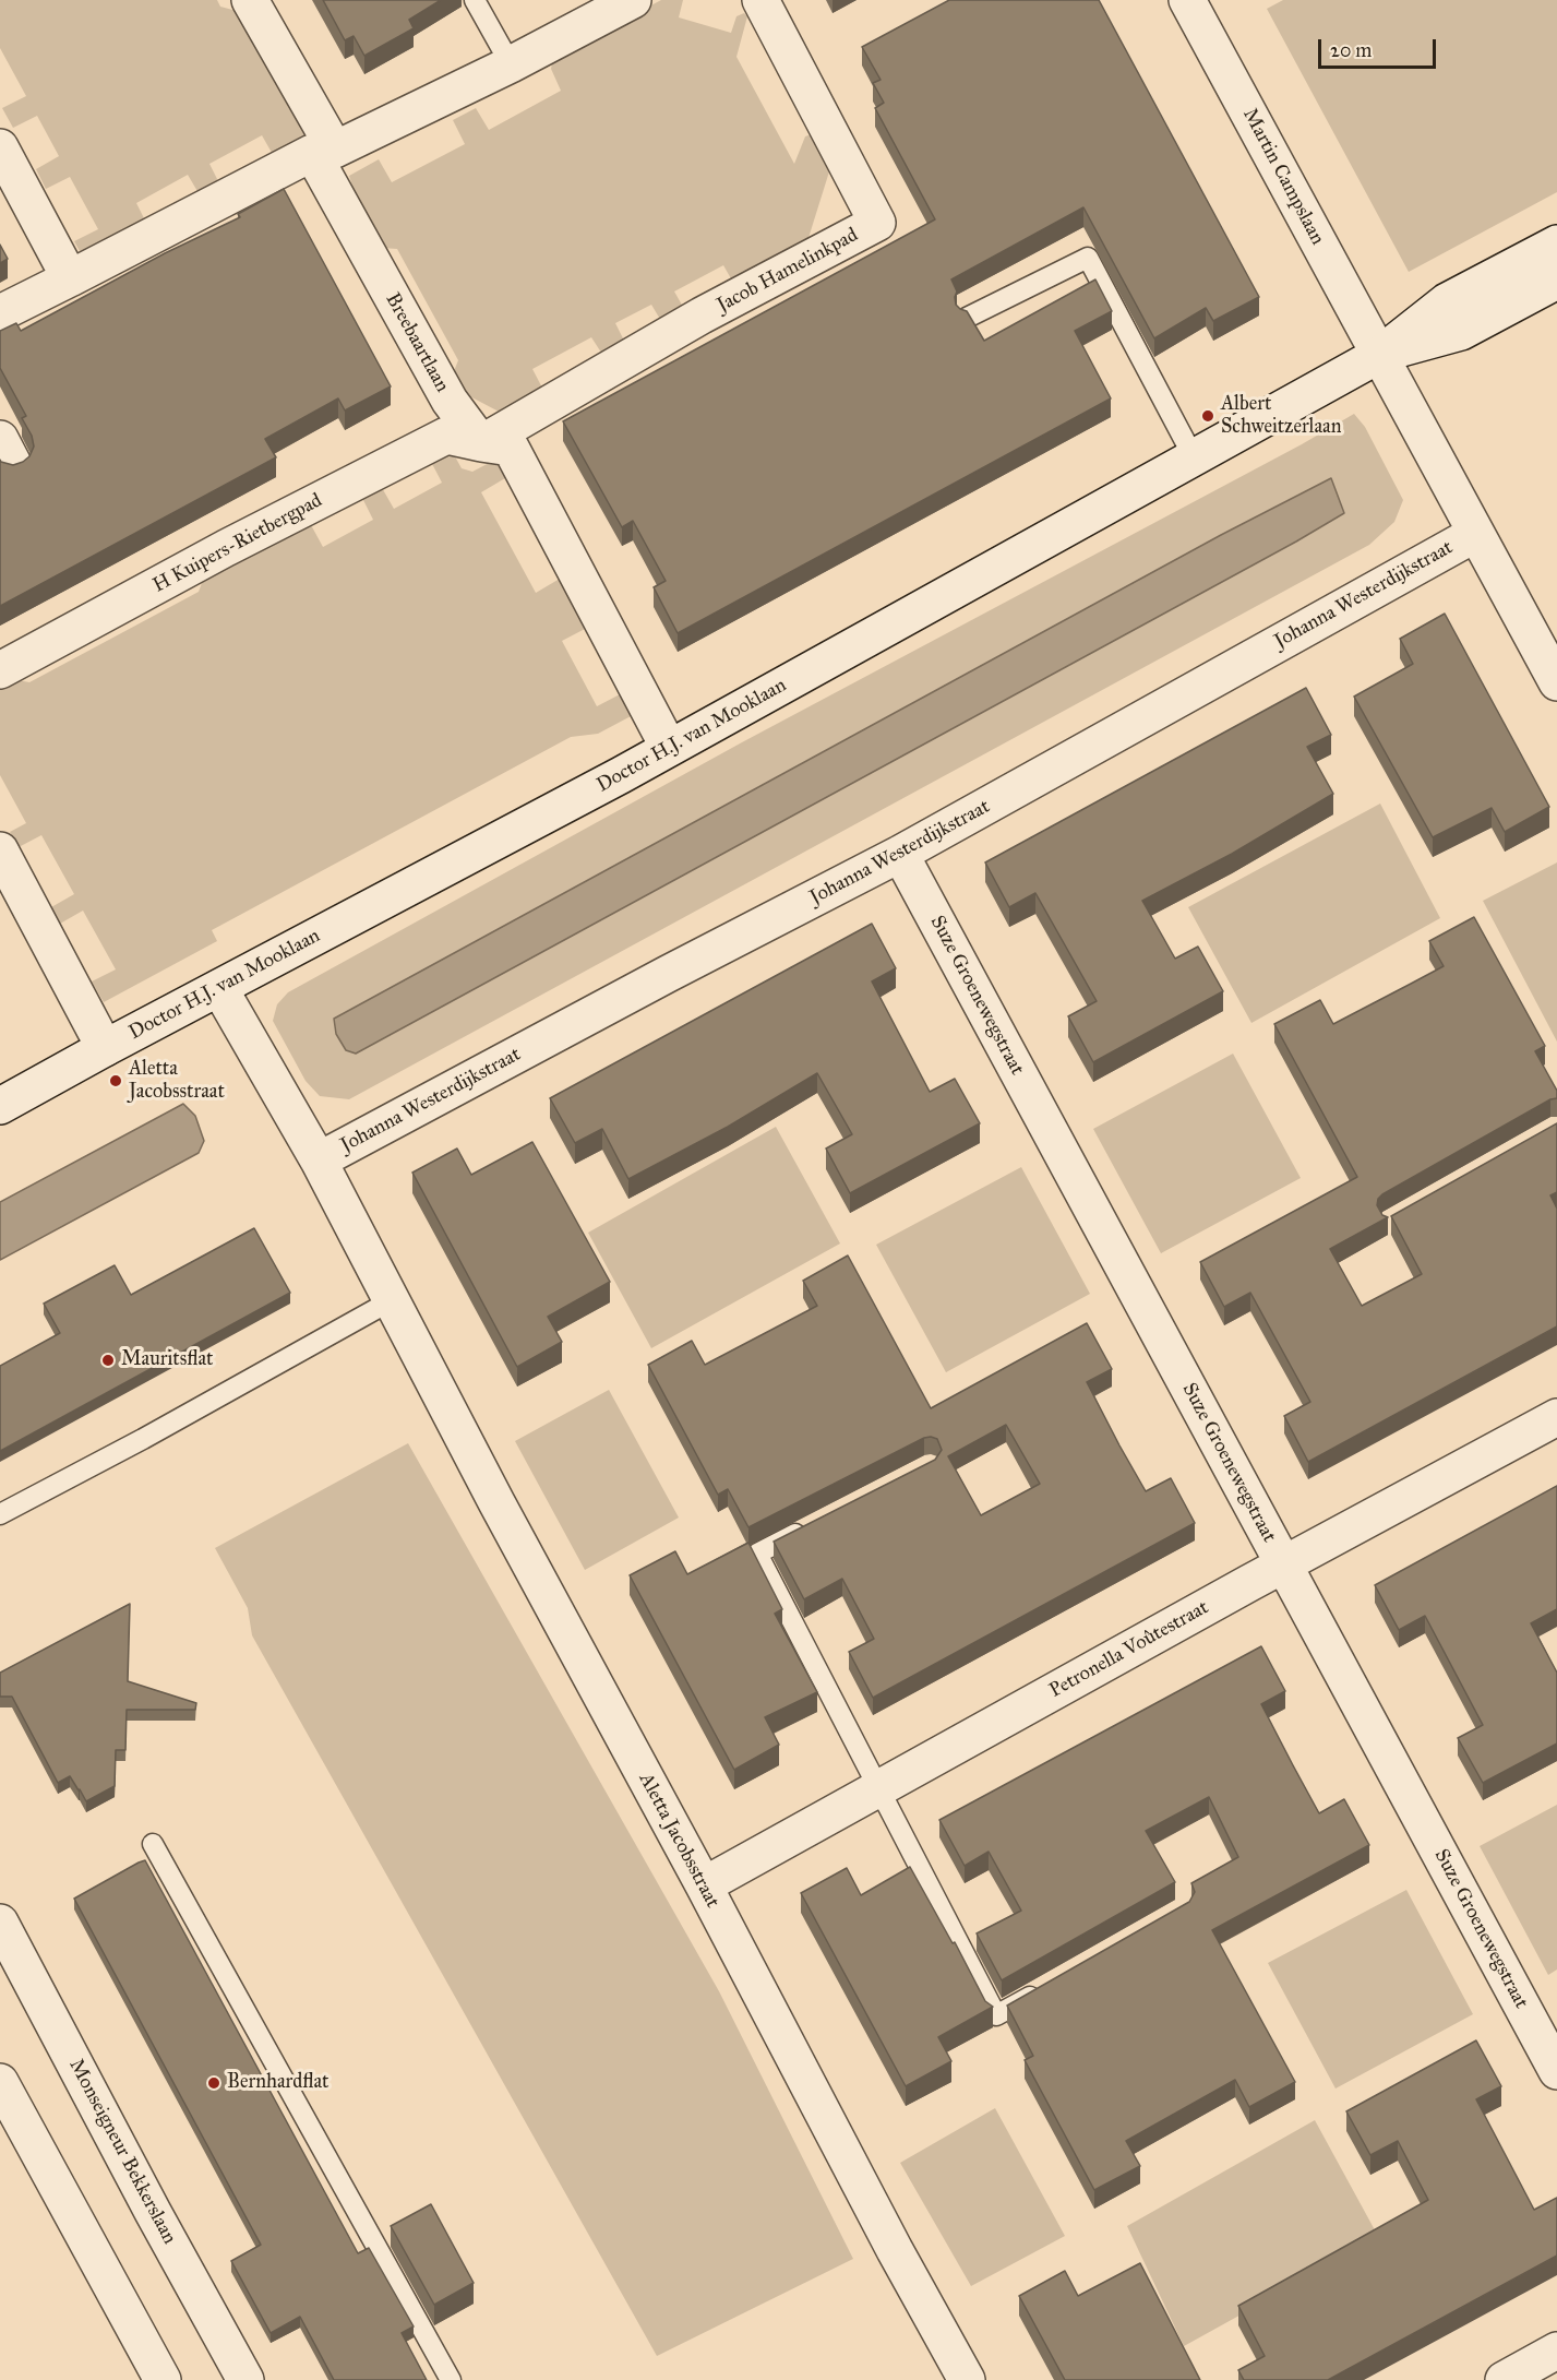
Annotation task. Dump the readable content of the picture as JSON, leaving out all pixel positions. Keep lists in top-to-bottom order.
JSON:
{
  "streets": {
    "street": [
      "Martin Campslaan",
      "Jacob Hamelinkpad",
      "Breebaartlaan",
      "H Kuipers-Rietbergpad",
      "Johanna Westerdijkstraat",
      "Doctor H.J. van Mooklaan",
      "Suze Groenewegstraat",
      "Petronella Voûtestraat",
      "Aletta Jacobsstraat",
      "Monseigneur Bekkerslaan"
    ]
  },
  "crossings": [
    ["Martin Campslaan", "Doctor H.J. van Mooklaan"],
    ["Jacob Hamelinkpad", "Breebaartlaan"],
    ["Jacob Hamelinkpad", "H Kuipers-Rietbergpad"],
    ["Breebaartlaan", "H Kuipers-Rietbergpad"],
    ["Johanna Westerdijkstraat", "Suze Groenewegstraat"],
    ["Johanna Westerdijkstraat", "Aletta Jacobsstraat"],
    ["Doctor H.J. van Mooklaan", "Aletta Jacobsstraat"],
    ["Suze Groenewegstraat", "Petronella Voûtestraat"],
    ["Petronella Voûtestraat", "Aletta Jacobsstraat"]
  ],
  "places": [
    "Albert Schweitzerlaan",
    "Aletta Jacobsstraat",
    "Mauritsflat",
    "Bernhardflat"
  ],
  "scale_bar": "20 m"
}
